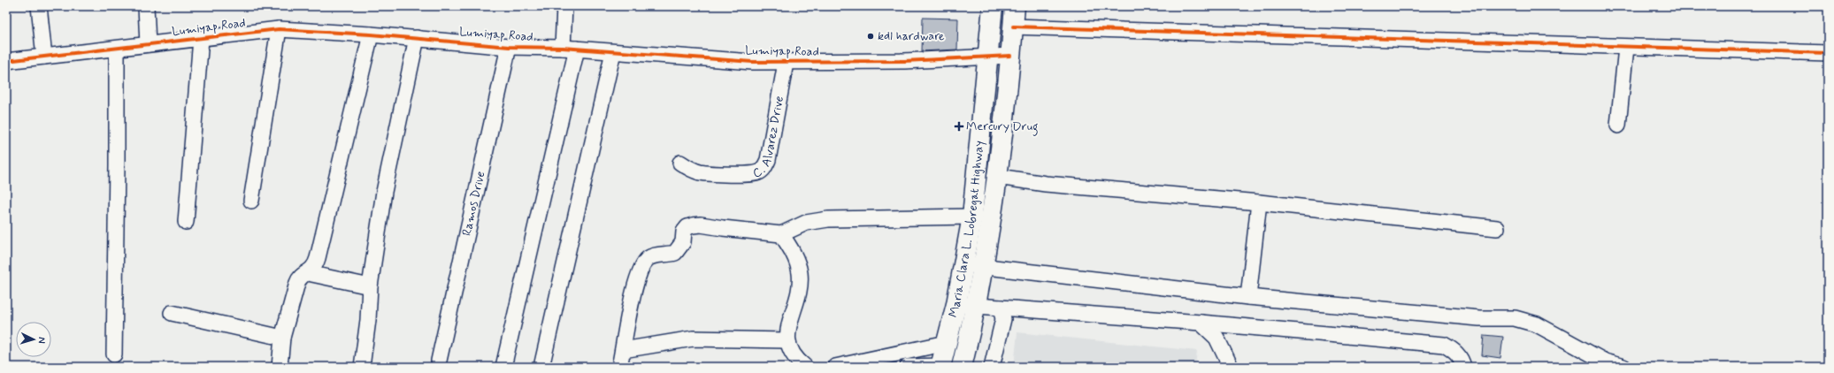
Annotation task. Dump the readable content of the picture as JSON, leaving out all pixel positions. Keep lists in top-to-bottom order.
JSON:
{
  "streets": {
    "highway": ["Maria Clara L. Lobregat Highway"],
    "street": ["Lumiyap Road", "C. Alvarez Drive", "Ramos Drive"]
  },
  "crossings": [
    ["Lumiyap Road", "C. Alvarez Drive"],
    ["Lumiyap Road", "Ramos Drive"],
    ["Lumiyap Road", "Maria Clara L. Lobregat Highway"]
  ],
  "places": {
    "other": ["kdl hardware"],
    "health": ["Mercury Drug"]
  },
  "north": "right"
}
